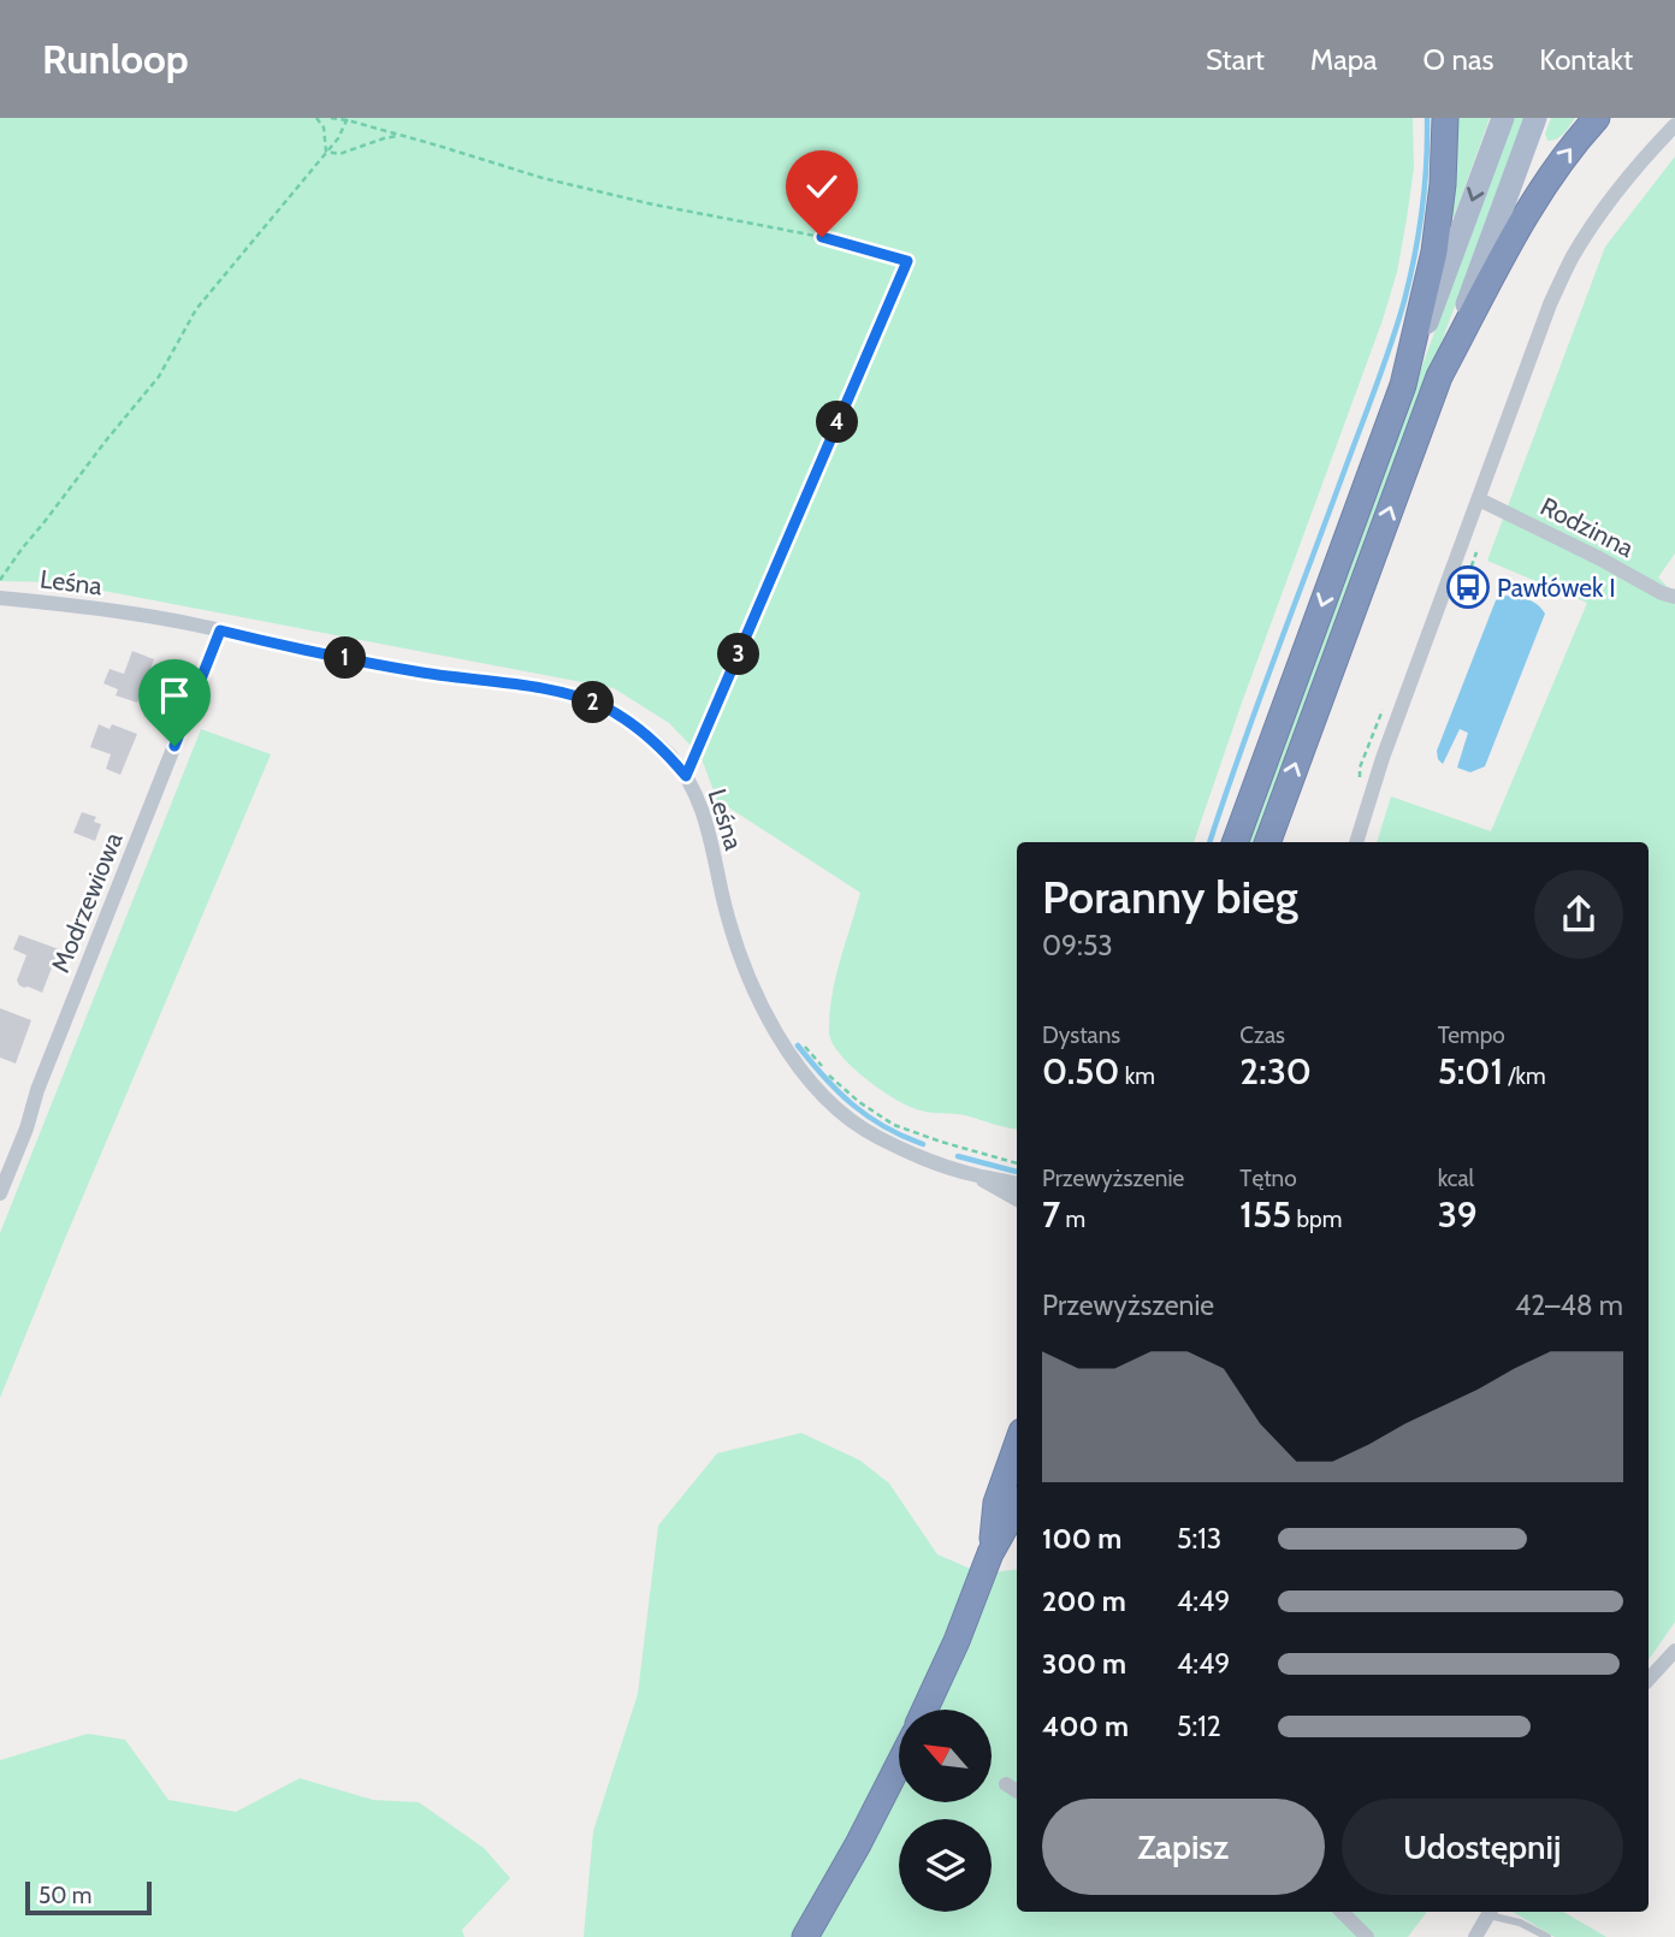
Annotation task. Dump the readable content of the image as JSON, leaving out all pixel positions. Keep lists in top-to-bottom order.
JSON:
{
  "streets": {
    "street": ["Rodzinna", "Leśna", "Modrzewiowa"]
  },
  "crossings": [
    ["Leśna", "Modrzewiowa"]
  ],
  "places": {
    "bus stop": ["Pawłówek I"]
  },
  "scale_bar": "50 m",
  "north": "top left",
  "page": {
    "header": "Runloop",
    "nav": [
      "Start",
      "Mapa",
      "O nas",
      "Kontakt"
    ],
    "pins": [
      "4",
      "3",
      "1",
      "2"
    ],
    "heading": ["Poranny bieg", "09:53"],
    "stats": [
      ["Dystans", "0.50 km"],
      ["Czas", "2:30"],
      ["Tempo", "5:01 /km"],
      ["Przewyższenie", "7 m"],
      ["Tętno", "155 bpm"],
      ["kcal", "39"]
    ],
    "chart": ["Przewyższenie", "42–48 m"],
    "list": [
      {
        "name": "100 m",
        "note": "5:13"
      },
      {
        "name": "200 m",
        "note": "4:49"
      },
      {
        "name": "300 m",
        "note": "4:49"
      },
      {
        "name": "400 m",
        "note": "5:12"
      }
    ],
    "buttons": ["Zapisz", "Udostępnij"],
    "scale": "50 m"
  }
}
